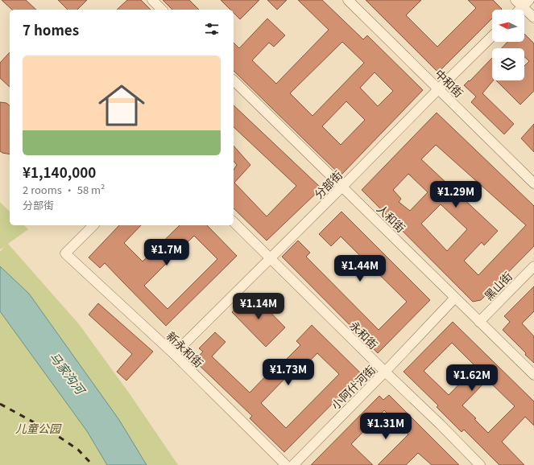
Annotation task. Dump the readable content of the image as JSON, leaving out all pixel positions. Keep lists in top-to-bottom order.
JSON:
{
  "streets": {
    "street": [
      "中和街",
      "分部街",
      "人和街",
      "黑山街",
      "永和街",
      "新永和街",
      "小阿什河街"
    ]
  },
  "crossings": [
    ["中和街", "分部街"],
    ["分部街", "人和街"],
    ["分部街", "永和街"],
    ["分部街", "新永和街"],
    ["人和街", "黑山街"],
    ["人和街", "小阿什河街"],
    ["永和街", "小阿什河街"]
  ],
  "water": ["马家沟河"],
  "parks": ["儿童公园"],
  "north": "left",
  "page": {
    "heading": "7 homes",
    "list": [
      {
        "name": "¥1,140,000",
        "note": "2 rooms · 58 m² · 分部街"
      }
    ],
    "price": [
      "¥1.29M",
      "¥1.7M",
      "¥1.44M",
      "¥1.14M",
      "¥1.73M",
      "¥1.62M",
      "¥1.31M"
    ]
  }
}
